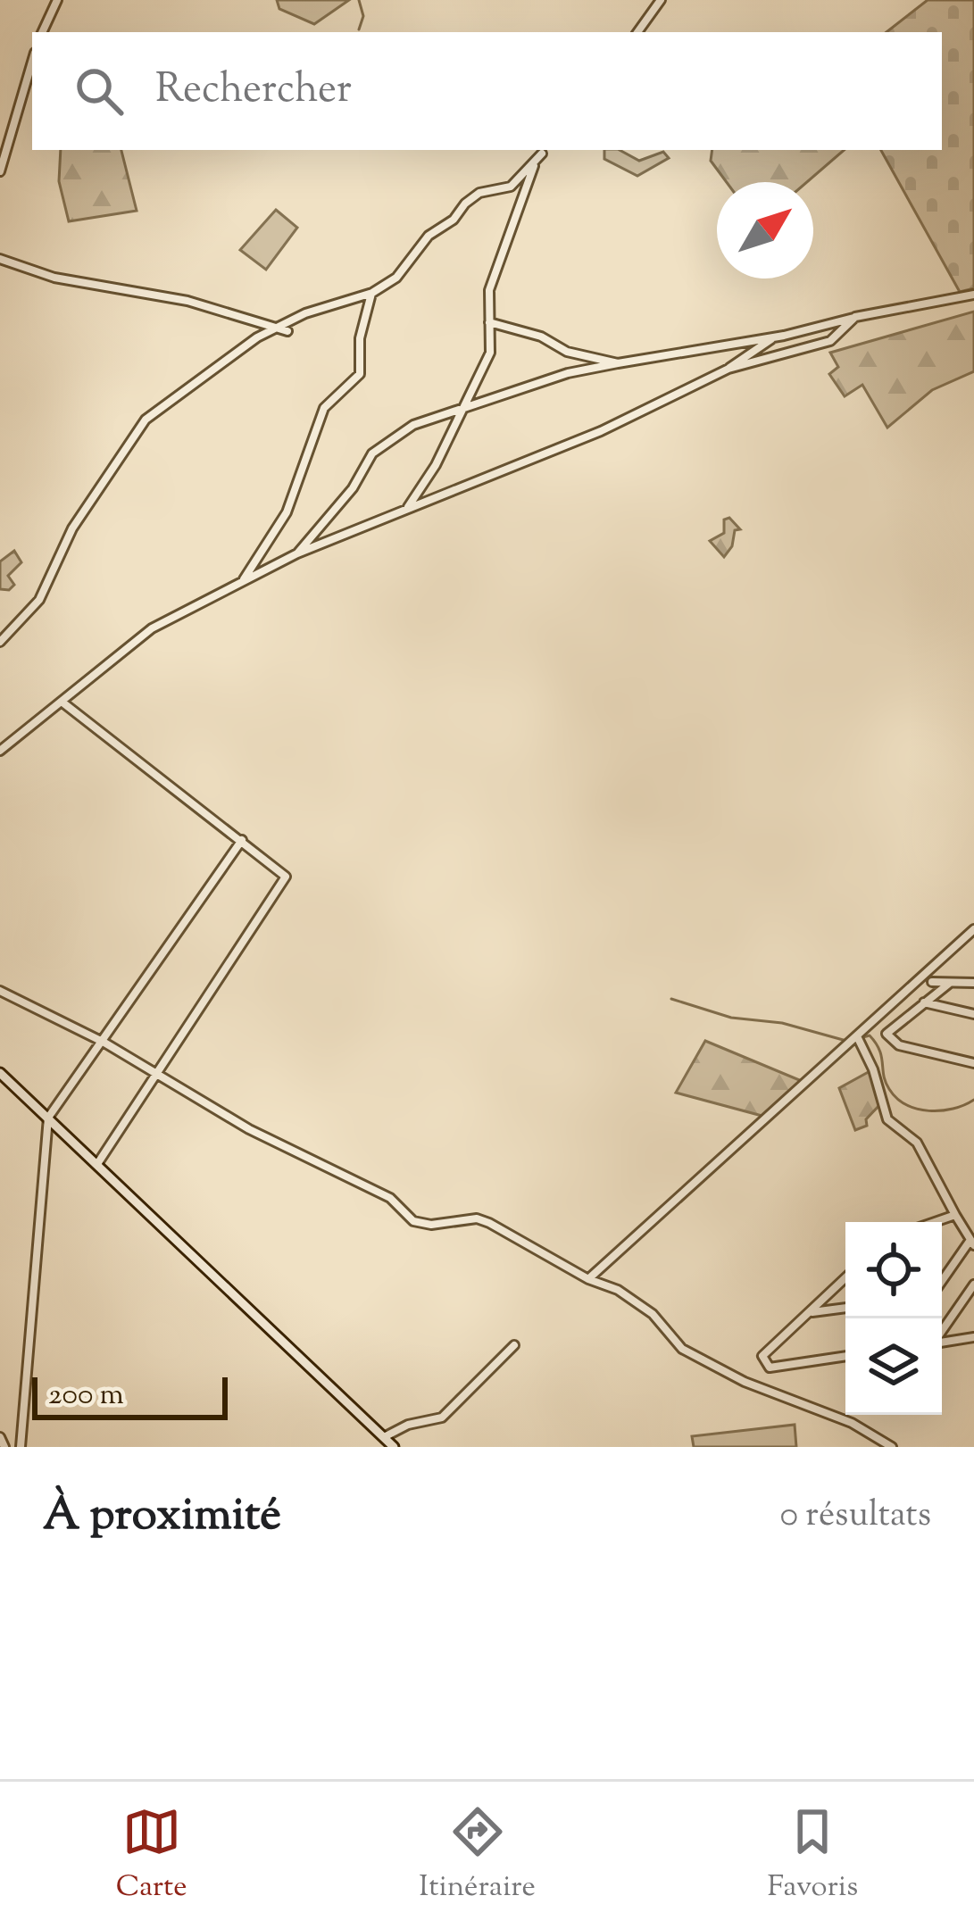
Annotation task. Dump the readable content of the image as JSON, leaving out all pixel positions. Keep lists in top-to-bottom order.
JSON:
{
  "scale_bar": "200 m",
  "north": "top right",
  "page": {
    "search": "Rechercher",
    "scale": "200 m",
    "heading": ["À proximité", "0 résultats"],
    "nav": ["Carte", "Itinéraire", "Favoris"]
  }
}
